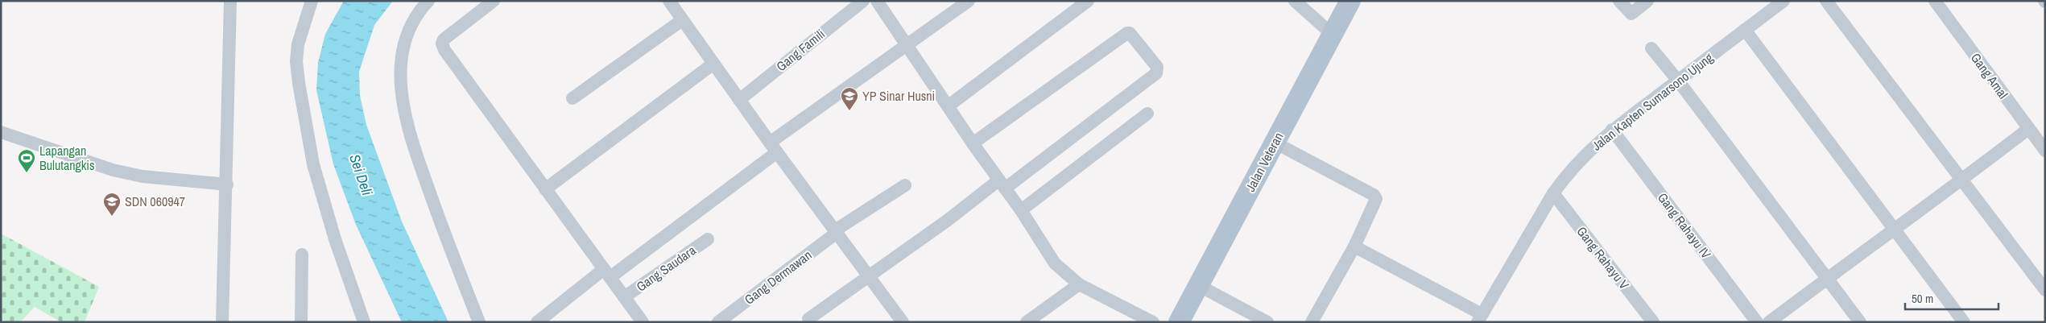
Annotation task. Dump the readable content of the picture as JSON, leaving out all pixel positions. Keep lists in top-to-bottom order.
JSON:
{
  "streets": {
    "main road": ["Jalan Veteran"],
    "street": [
      "Gang Famili",
      "Gang Amal",
      "Jalan Kapten Sumarsono Ujung",
      "Gang Rahayu IV",
      "Gang Rahayu V",
      "Gang Saudara",
      "Gang Dermawan"
    ]
  },
  "crossings": [
    ["Jalan Kapten Sumarsono Ujung", "Gang Rahayu IV"],
    ["Jalan Kapten Sumarsono Ujung", "Gang Rahayu V"]
  ],
  "water": ["Sei Deli"],
  "places": {
    "school or university": ["YP Sinar Husni", "SDN 060947"],
    "sports": ["Lapangan Bulutangkis"]
  },
  "scale_bar": "50 m"
}
